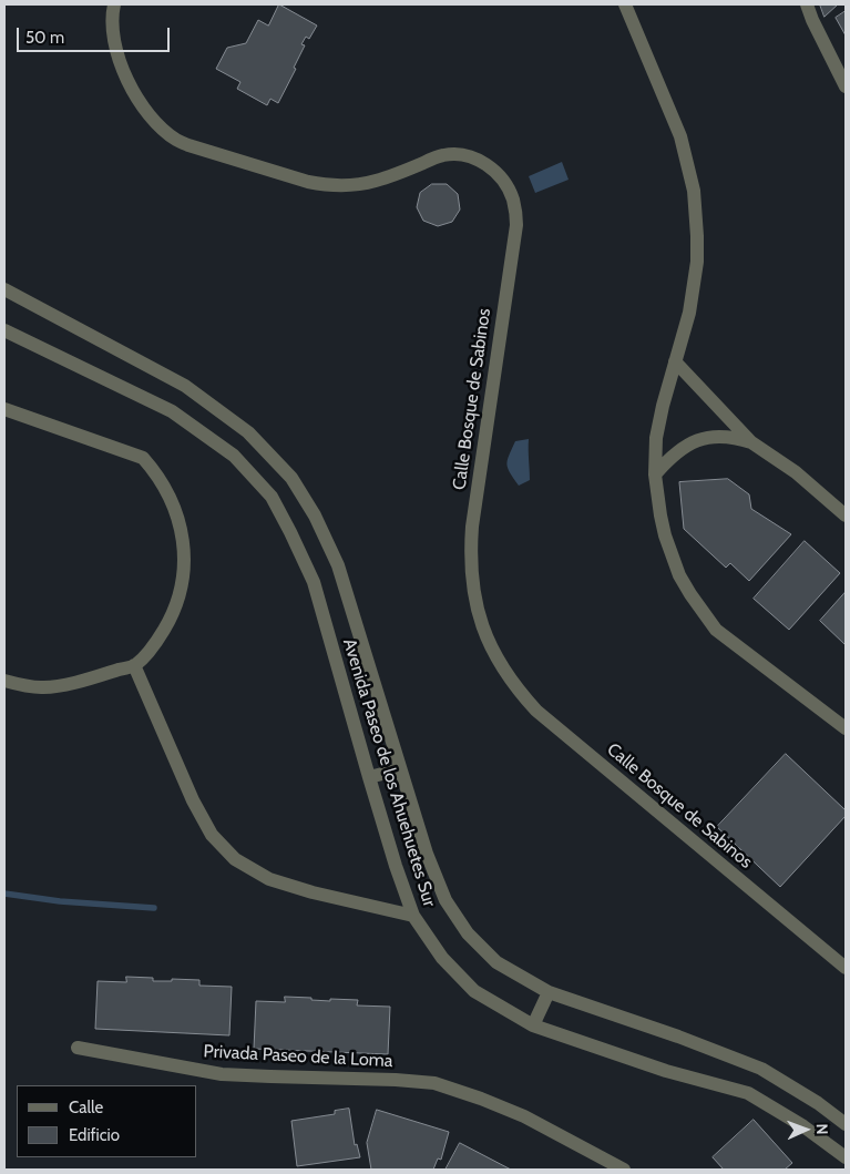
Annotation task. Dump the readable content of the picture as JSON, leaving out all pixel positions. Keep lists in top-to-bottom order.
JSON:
{
  "streets": {
    "street": ["Calle Bosque de Sabinos", "Avenida Paseo de los Ahuehuetes Sur", "Privada Paseo de la Loma"]
  },
  "legend": ["Calle", "Edificio"],
  "scale_bar": "50 m",
  "north": "right"
}
